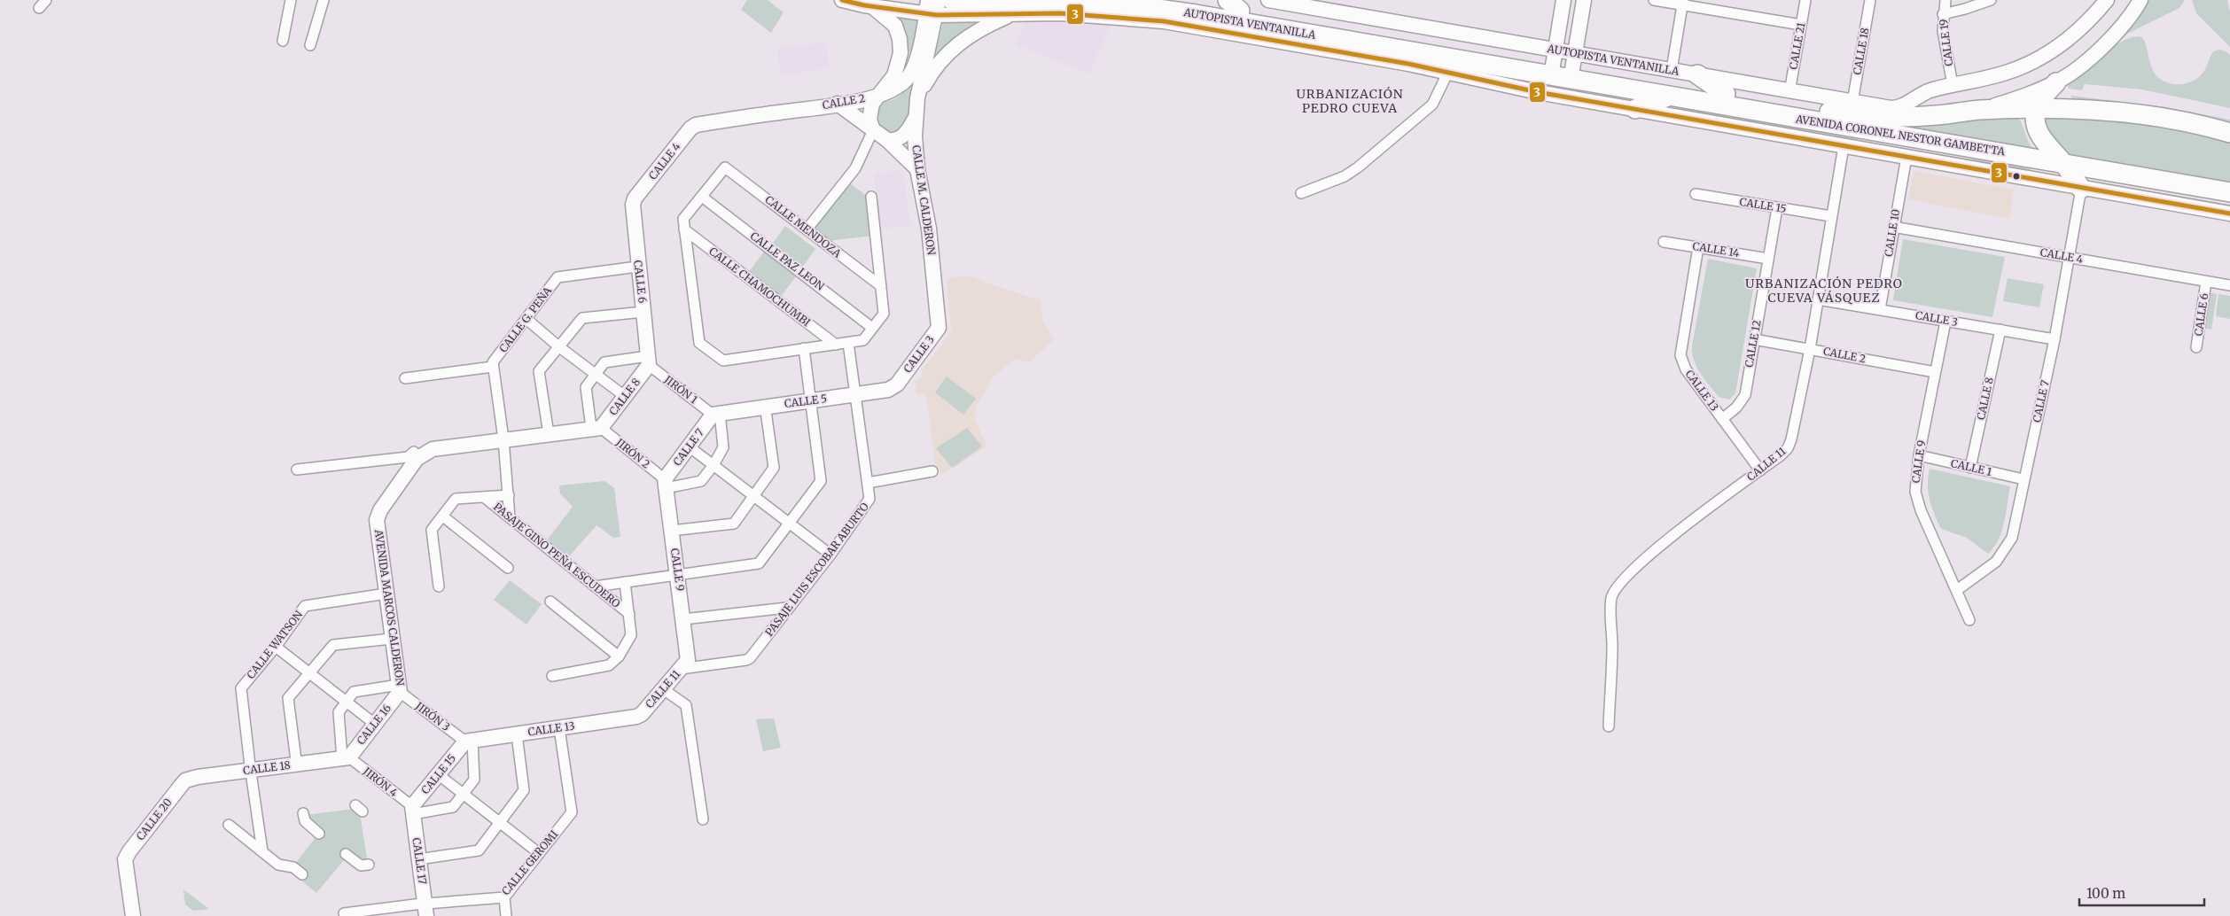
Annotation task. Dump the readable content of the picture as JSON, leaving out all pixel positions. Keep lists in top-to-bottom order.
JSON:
{
  "streets": {
    "highway": ["AUTOPISTA VENTANILLA", "AVENIDA CORONEL NESTOR GAMBETTA"],
    "street": [
      "CALLE 19",
      "CALLE 21",
      "CALLE 18",
      "CALLE 2",
      "CALLE 4",
      "CALLE M. CALDERON",
      "CALLE 15",
      "CALLE MENDOZA",
      "CALLE 10",
      "CALLE 14",
      "CALLE PAZ LEON",
      "CALLE 6",
      "CALLE CHAMOCHUMBI",
      "CALLE 3",
      "CALLE G. PEÑA",
      "CALLE 12",
      "JIRÓN 1",
      "CALLE 13",
      "CALLE 8",
      "CALLE 5",
      "CALLE 7",
      "JIRÓN 2",
      "CALLE 9",
      "CALLE 11",
      "CALLE 1",
      "PASAJE GINO PEÑA ESCUDERO",
      "PASAJE LUIS ESCOBAR ABURTO",
      "AVENIDA MARCOS CALDERON",
      "CALLE WATSON",
      "JIRÓN 3",
      "CALLE 16",
      "JIRÓN 4",
      "CALLE 20",
      "CALLE 17",
      "CALLE GEROMI"
    ]
  },
  "crossings": [
    ["AUTOPISTA VENTANILLA", "CALLE 19"],
    ["AUTOPISTA VENTANILLA", "CALLE 21"],
    ["AUTOPISTA VENTANILLA", "CALLE 18"],
    ["AUTOPISTA VENTANILLA", "CALLE 2"],
    ["AUTOPISTA VENTANILLA", "AVENIDA CORONEL NESTOR GAMBETTA"],
    ["AUTOPISTA VENTANILLA", "CALLE M. CALDERON"],
    ["AUTOPISTA VENTANILLA", "CALLE 10"],
    ["AUTOPISTA VENTANILLA", "CALLE 7"],
    ["AUTOPISTA VENTANILLA", "CALLE 11"],
    ["CALLE 18", "CALLE 16"],
    ["CALLE 18", "JIRÓN 4"],
    ["CALLE 18", "CALLE 20"],
    ["CALLE 2", "CALLE 4"],
    ["CALLE 2", "CALLE M. CALDERON"],
    ["CALLE 2", "CALLE 12"],
    ["CALLE 2", "CALLE 9"],
    ["CALLE 2", "CALLE 11"],
    ["CALLE 4", "CALLE 10"],
    ["CALLE 4", "CALLE 6"],
    ["CALLE 4", "CALLE 7"],
    ["CALLE M. CALDERON", "CALLE 3"],
    ["CALLE 15", "CALLE 12"],
    ["CALLE 15", "CALLE 13"],
    ["CALLE 15", "CALLE 11"],
    ["CALLE 15", "JIRÓN 3"],
    ["CALLE 15", "JIRÓN 4"],
    ["CALLE 15", "CALLE 17"],
    ["CALLE MENDOZA", "CALLE PAZ LEON"],
    ["CALLE 10", "CALLE 3"],
    ["CALLE 14", "CALLE 12"],
    ["CALLE 14", "CALLE 13"],
    ["CALLE 6", "CALLE G. PEÑA"],
    ["CALLE 6", "JIRÓN 1"],
    ["CALLE 6", "CALLE 8"],
    ["CALLE 3", "CALLE 8"],
    ["CALLE 3", "CALLE 5"],
    ["CALLE 3", "CALLE 7"],
    ["CALLE 3", "CALLE 9"],
    ["CALLE 3", "CALLE 11"],
    ["CALLE 12", "CALLE 13"],
    ["JIRÓN 1", "CALLE 8"],
    ["JIRÓN 1", "CALLE 5"],
    ["JIRÓN 1", "CALLE 7"],
    ["CALLE 13", "CALLE 11"],
    ["CALLE 13", "JIRÓN 3"],
    ["CALLE 13", "CALLE GEROMI"],
    ["CALLE 8", "JIRÓN 2"],
    ["CALLE 8", "CALLE 1"],
    ["CALLE 8", "AVENIDA MARCOS CALDERON"],
    ["CALLE 5", "CALLE 7"],
    ["CALLE 5", "PASAJE LUIS ESCOBAR ABURTO"],
    ["CALLE 7", "JIRÓN 2"],
    ["CALLE 7", "CALLE 9"],
    ["CALLE 7", "CALLE 1"],
    ["JIRÓN 2", "CALLE 9"],
    ["JIRÓN 2", "AVENIDA MARCOS CALDERON"],
    ["CALLE 9", "CALLE 11"],
    ["CALLE 9", "CALLE 1"],
    ["CALLE 9", "PASAJE LUIS ESCOBAR ABURTO"],
    ["CALLE 11", "PASAJE LUIS ESCOBAR ABURTO"],
    ["AVENIDA MARCOS CALDERON", "CALLE WATSON"],
    ["AVENIDA MARCOS CALDERON", "JIRÓN 3"],
    ["AVENIDA MARCOS CALDERON", "CALLE 16"],
    ["JIRÓN 3", "CALLE 16"],
    ["CALLE 16", "JIRÓN 4"],
    ["JIRÓN 4", "CALLE 17"],
    ["CALLE 17", "CALLE GEROMI"]
  ],
  "districts": ["URBANIZACIÓN PEDRO CUEVA", "URBANIZACIÓN PEDRO CUEVA VÁSQUEZ"],
  "lines": ["transit line 3"],
  "scale_bar": "100 m"
}
